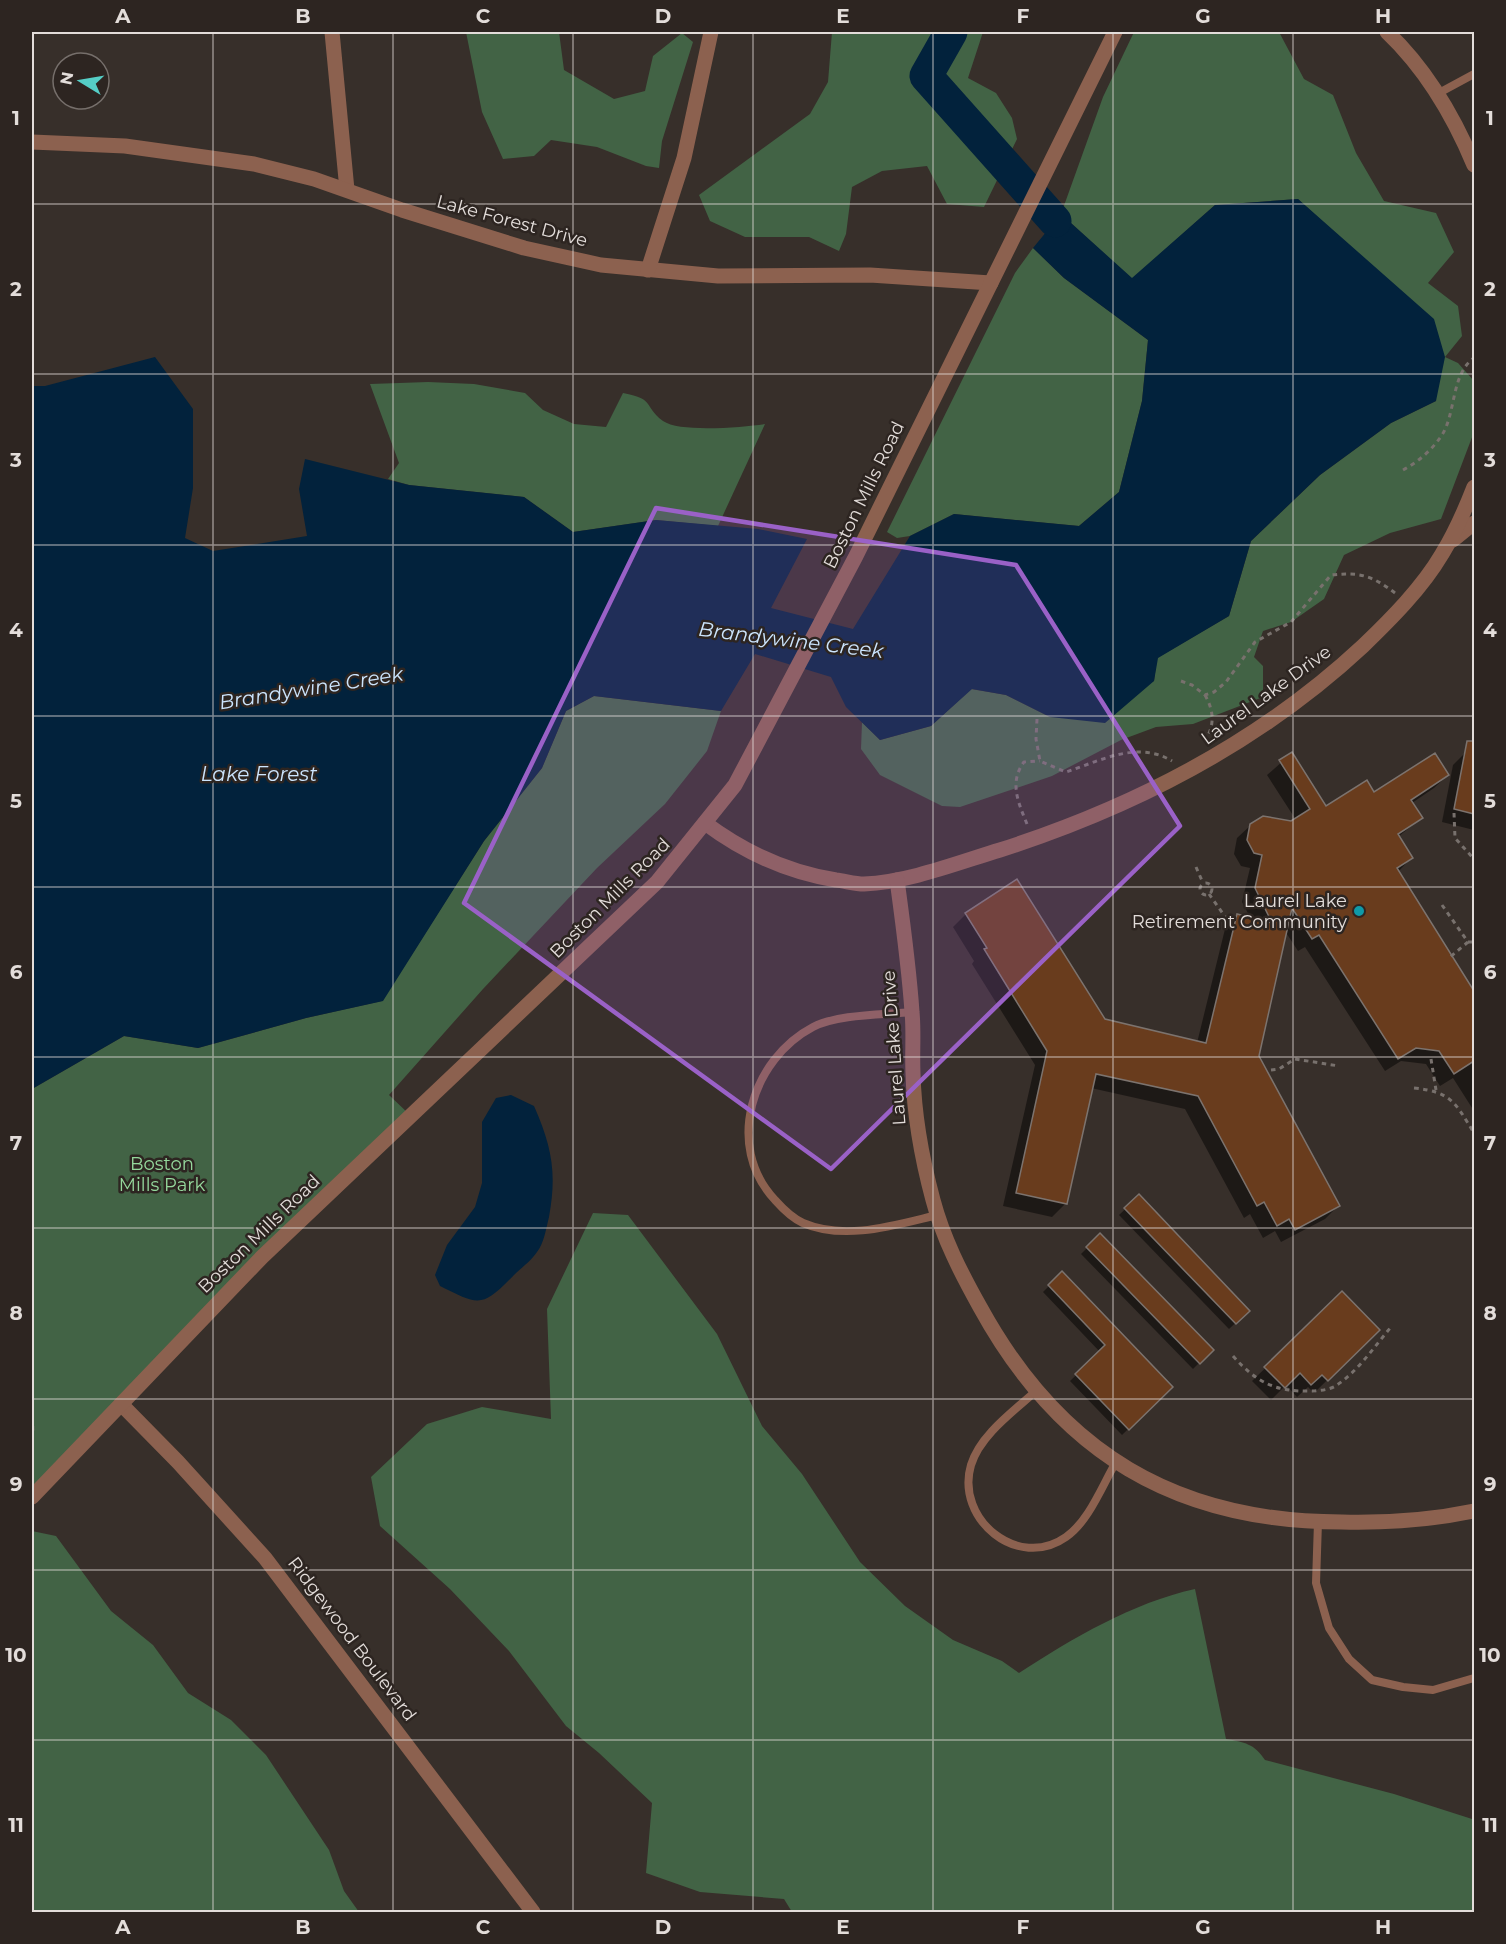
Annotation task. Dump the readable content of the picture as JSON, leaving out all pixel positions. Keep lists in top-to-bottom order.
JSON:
{
  "streets": {
    "street": [
      "Lake Forest Drive",
      "Boston Mills Road",
      "Laurel Lake Drive",
      "Ridgewood Boulevard"
    ]
  },
  "crossings": [
    ["Lake Forest Drive", "Boston Mills Road"],
    ["Boston Mills Road", "Laurel Lake Drive"],
    ["Boston Mills Road", "Ridgewood Boulevard"]
  ],
  "water": ["Brandywine Creek", "Lake Forest"],
  "parks": ["Boston Mills Park"],
  "places": ["Laurel Lake Retirement Community"],
  "north": "left",
  "grid": {
    "columns": [
      "A",
      "B",
      "C",
      "D",
      "E",
      "F",
      "G",
      "H"
    ],
    "rows": [
      "1",
      "2",
      "3",
      "4",
      "5",
      "6",
      "7",
      "8",
      "9",
      "10",
      "11"
    ]
  }
}
